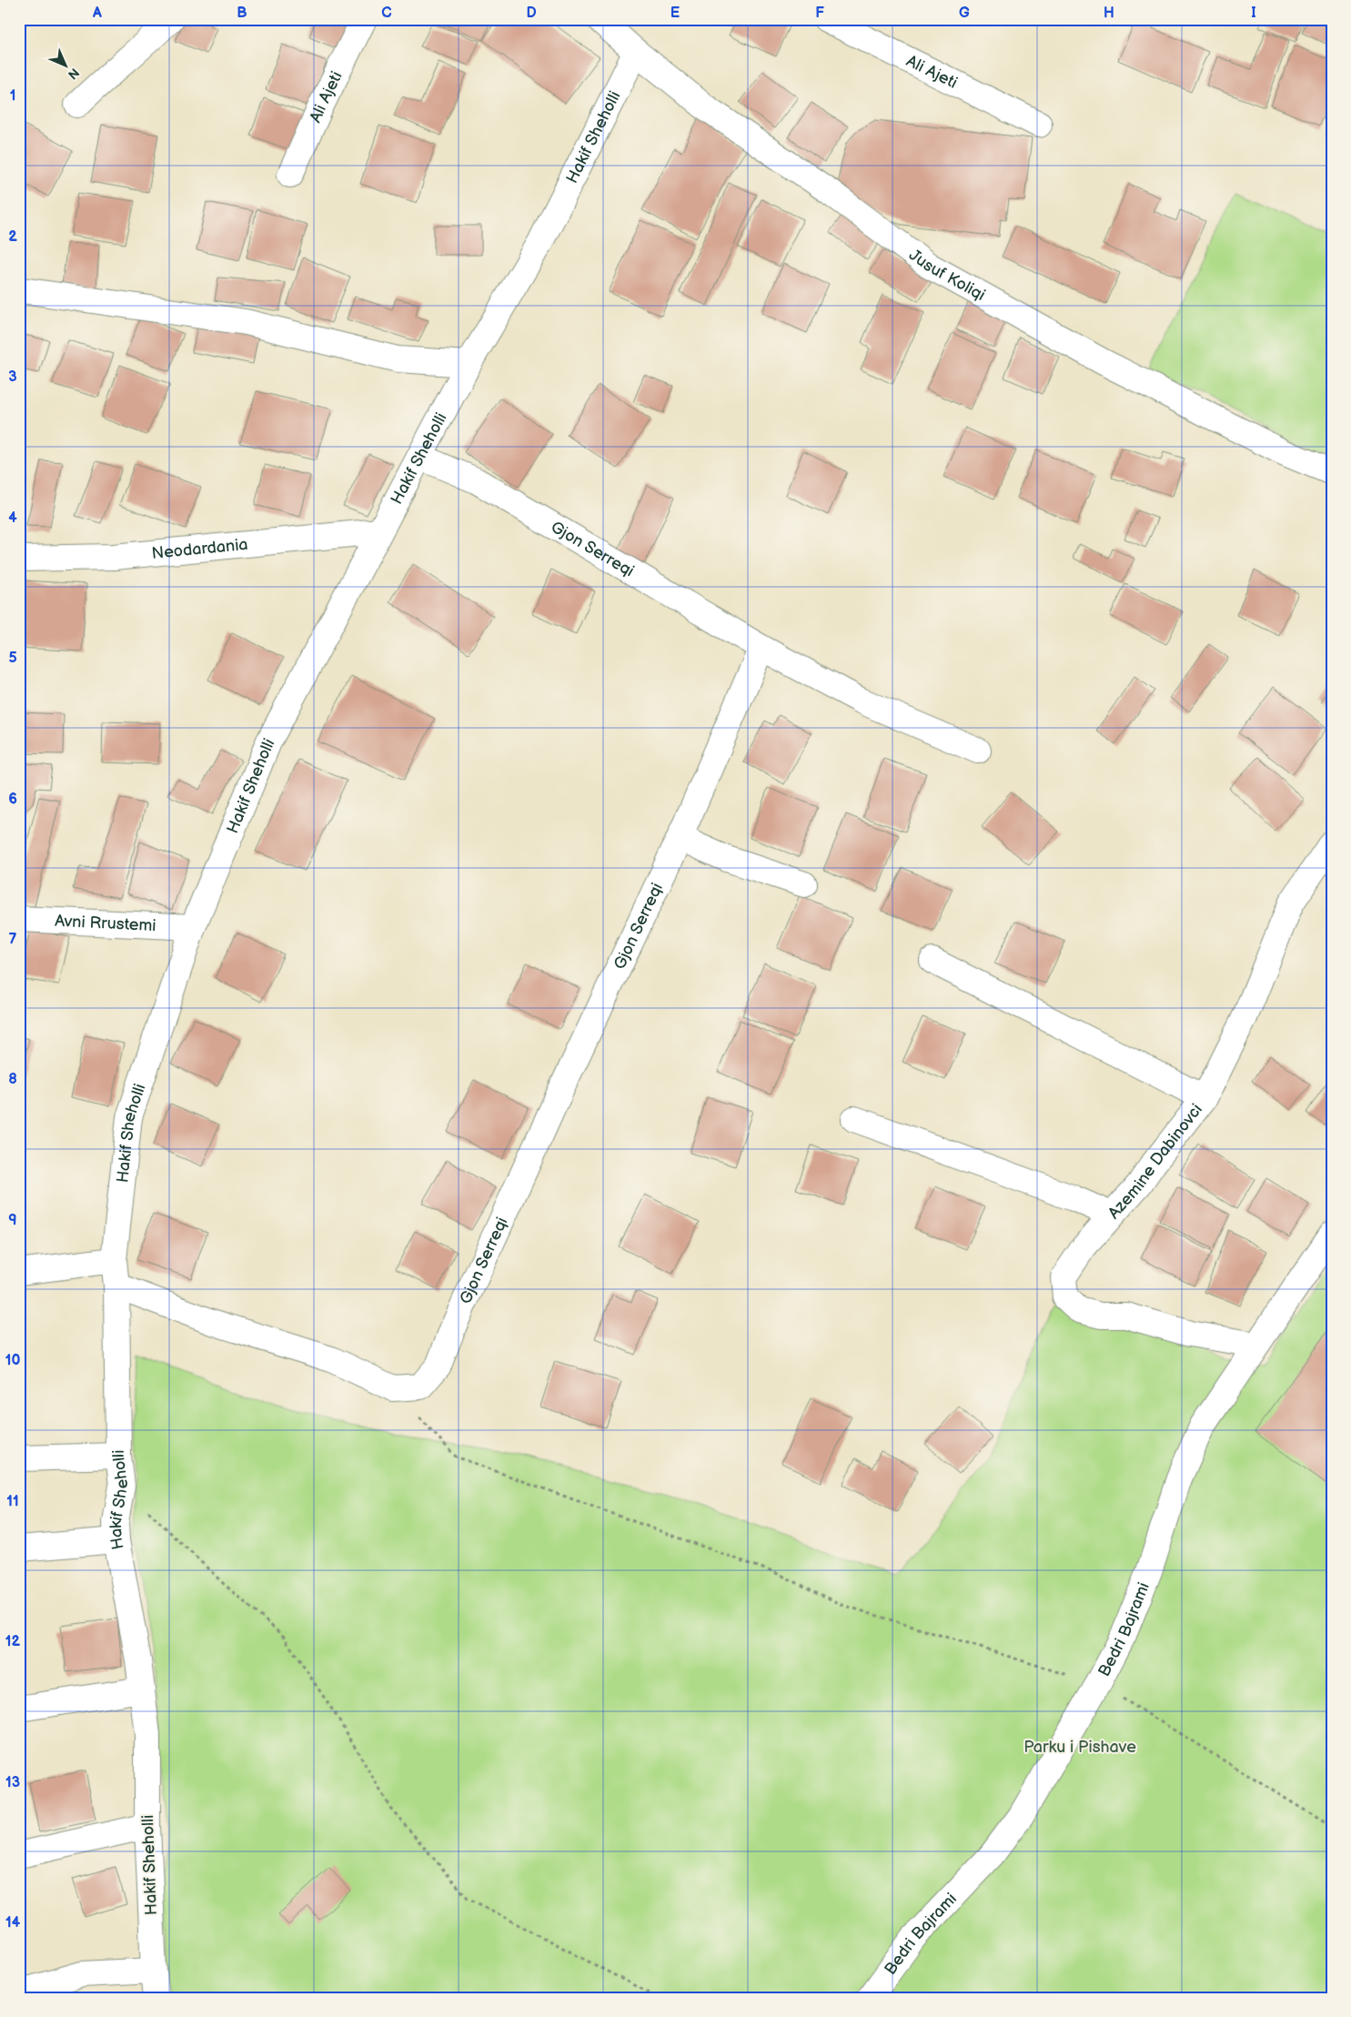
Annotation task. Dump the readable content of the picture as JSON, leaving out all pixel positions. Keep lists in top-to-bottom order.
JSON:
{
  "streets": {
    "street": [
      "Ali Ajeti",
      "Hakif Sheholli",
      "Jusuf Koliqi",
      "Neodardania",
      "Gjon Serreqi",
      "Avni Rrustemi",
      "Azemine Dabinovci",
      "Bedri Bajrami"
    ]
  },
  "crossings": [
    ["Hakif Sheholli", "Jusuf Koliqi"],
    ["Hakif Sheholli", "Neodardania"],
    ["Hakif Sheholli", "Gjon Serreqi"],
    ["Hakif Sheholli", "Avni Rrustemi"],
    ["Azemine Dabinovci", "Bedri Bajrami"]
  ],
  "parks": ["Parku i Pishave"],
  "north": "bottom right",
  "grid": {
    "columns": [
      "A",
      "B",
      "C",
      "D",
      "E",
      "F",
      "G",
      "H",
      "I"
    ],
    "rows": [
      "1",
      "2",
      "3",
      "4",
      "5",
      "6",
      "7",
      "8",
      "9",
      "10",
      "11",
      "12",
      "13",
      "14"
    ]
  }
}
